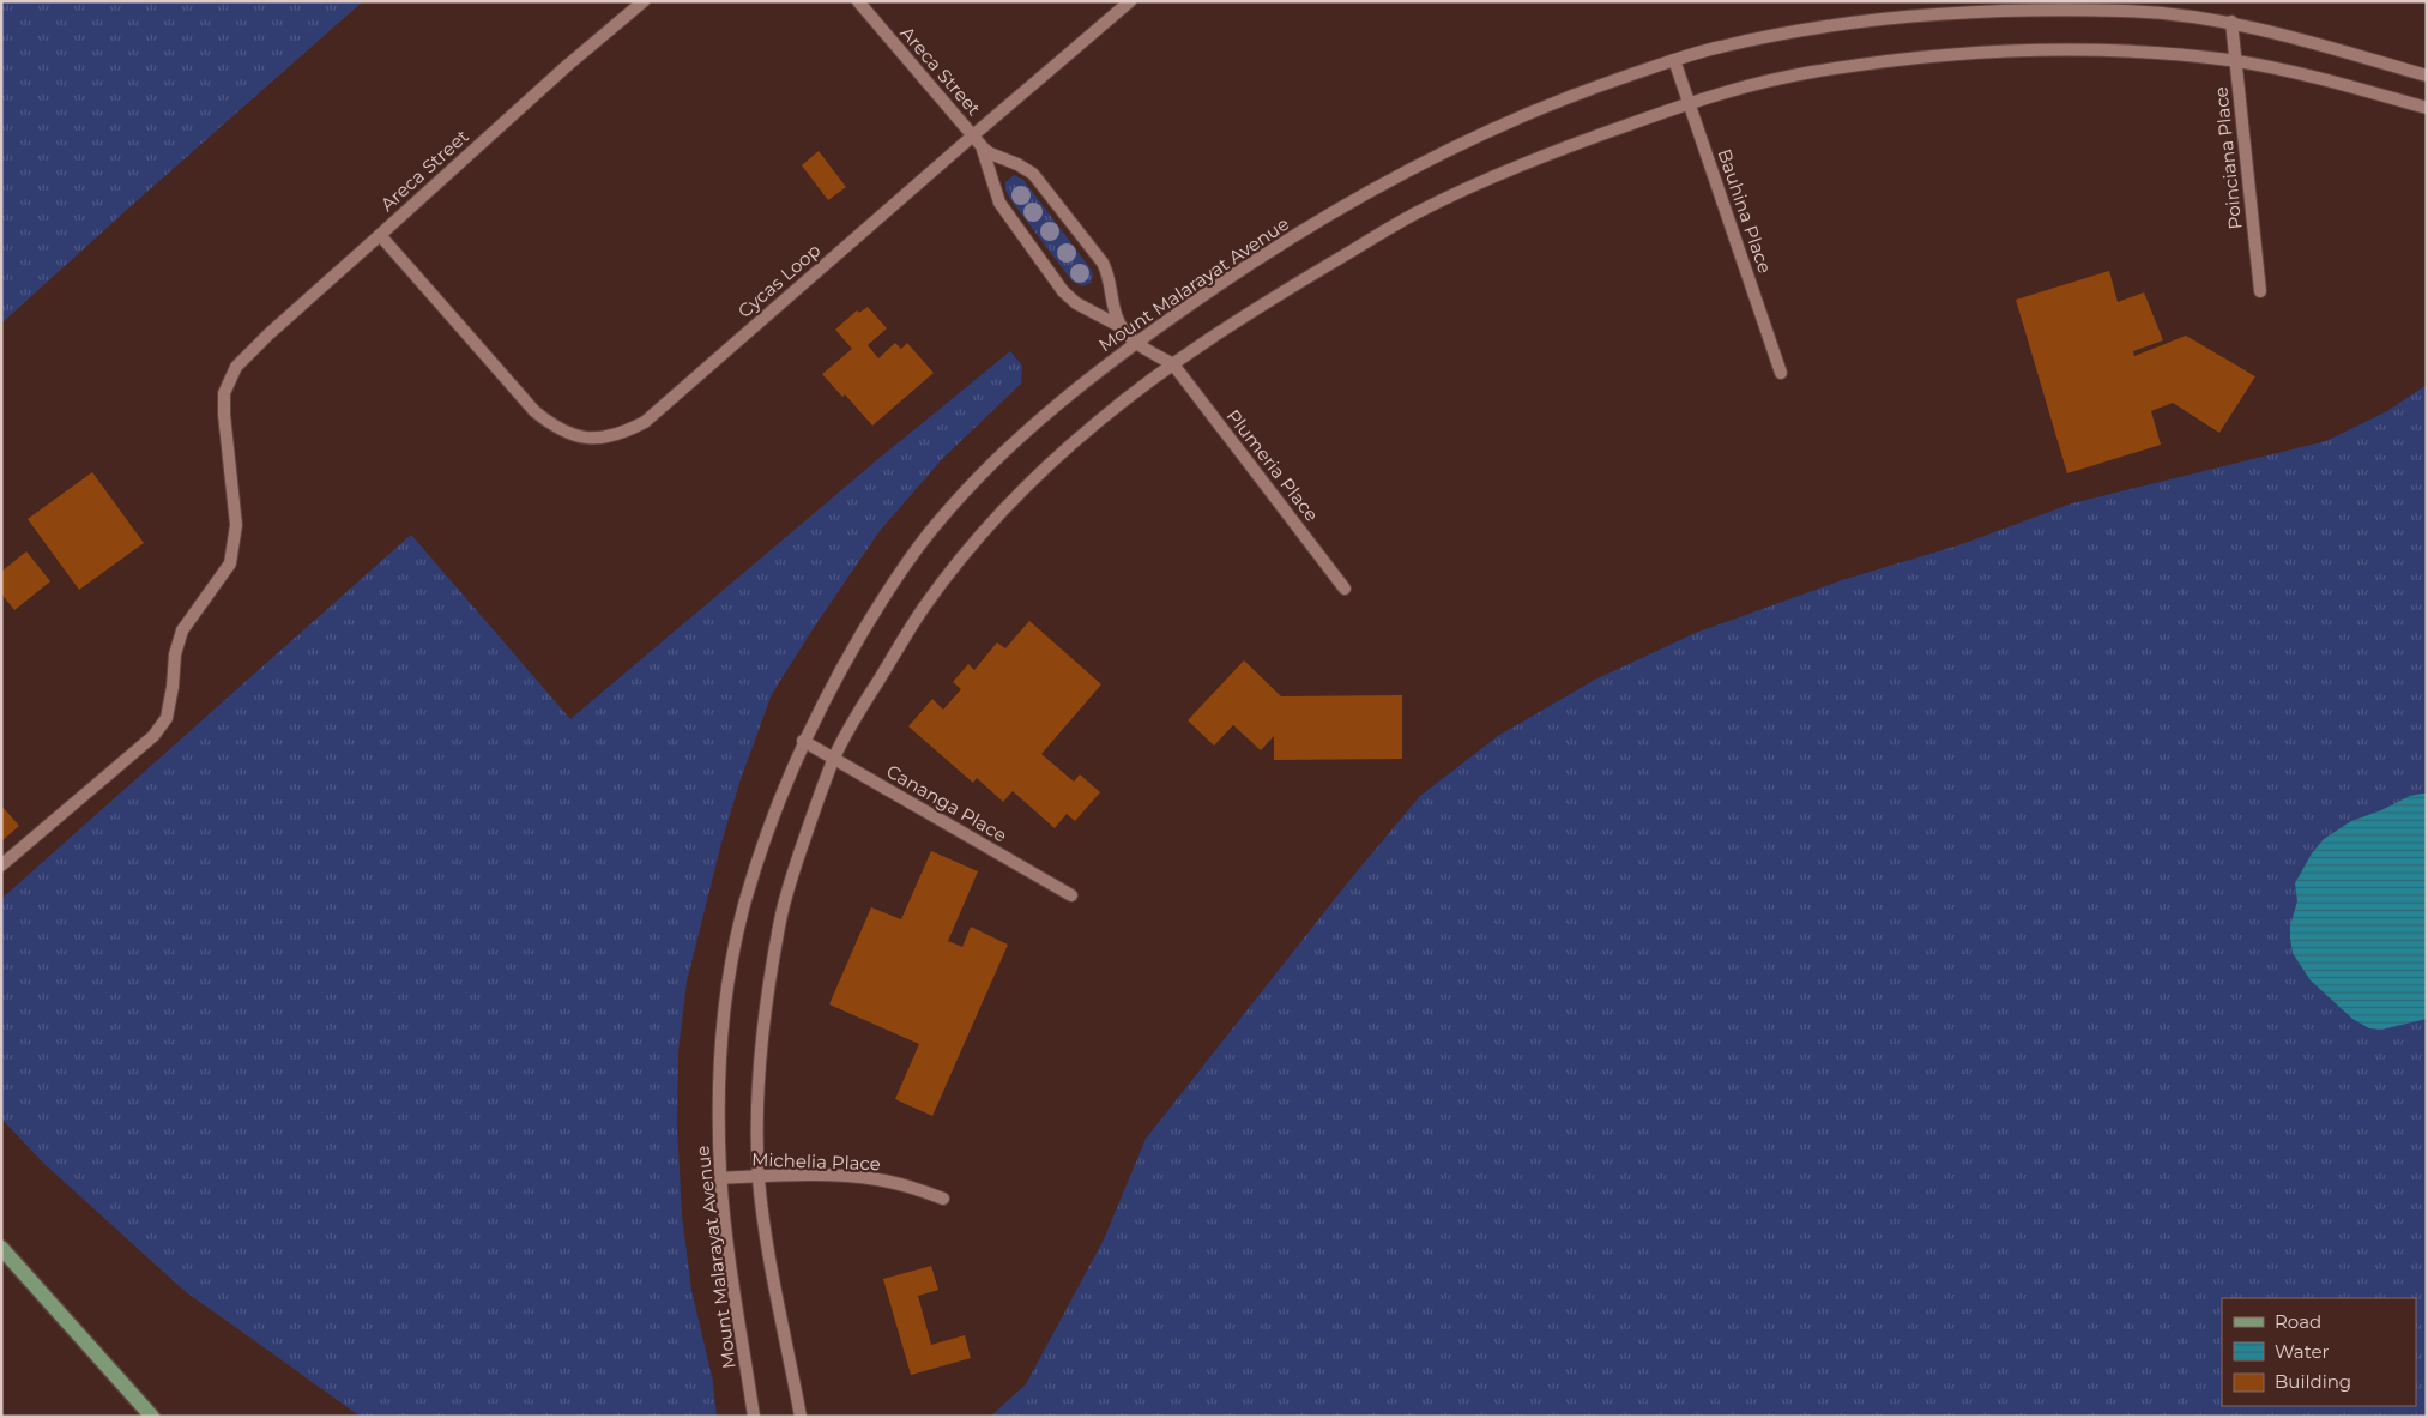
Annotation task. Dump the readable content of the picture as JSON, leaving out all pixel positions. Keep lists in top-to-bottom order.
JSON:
{
  "streets": {
    "street": [
      "Areca Street",
      "Poinciana Place",
      "Bauhina Place",
      "Cycas Loop",
      "Mount Malarayat Avenue",
      "Plumeria Place",
      "Cananga Place",
      "Michelia Place"
    ]
  },
  "crossings": [
    ["Areca Street", "Cycas Loop"],
    ["Poinciana Place", "Mount Malarayat Avenue"],
    ["Bauhina Place", "Mount Malarayat Avenue"],
    ["Mount Malarayat Avenue", "Cananga Place"],
    ["Mount Malarayat Avenue", "Michelia Place"]
  ],
  "legend": ["Road", "Water", "Building"]
}
